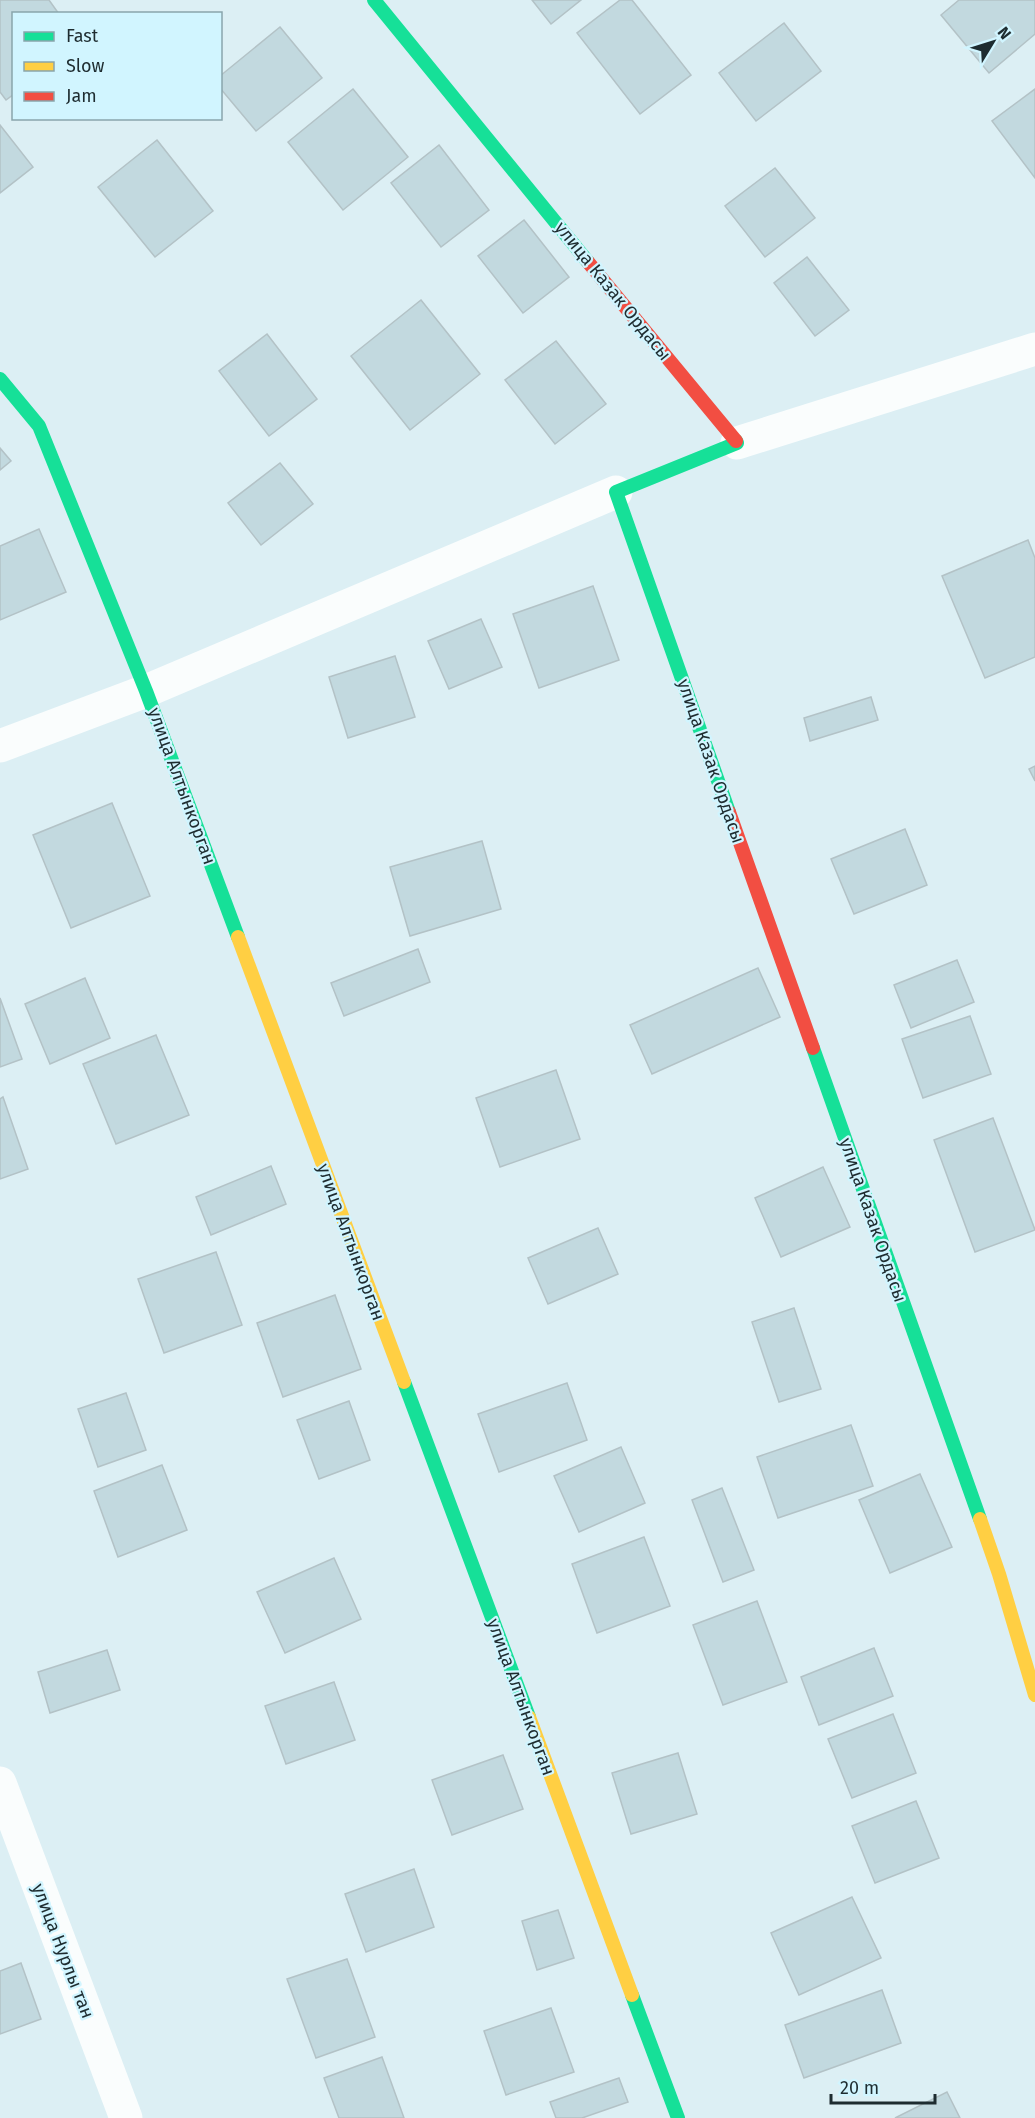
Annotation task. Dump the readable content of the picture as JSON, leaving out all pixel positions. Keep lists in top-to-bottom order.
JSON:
{
  "streets": {
    "street": ["улица Казак Ордасы", "улица Алтынкорган", "улица Нурлы тан"]
  },
  "legend": ["Fast", "Slow", "Jam"],
  "scale_bar": "20 m",
  "north": "top right"
}
